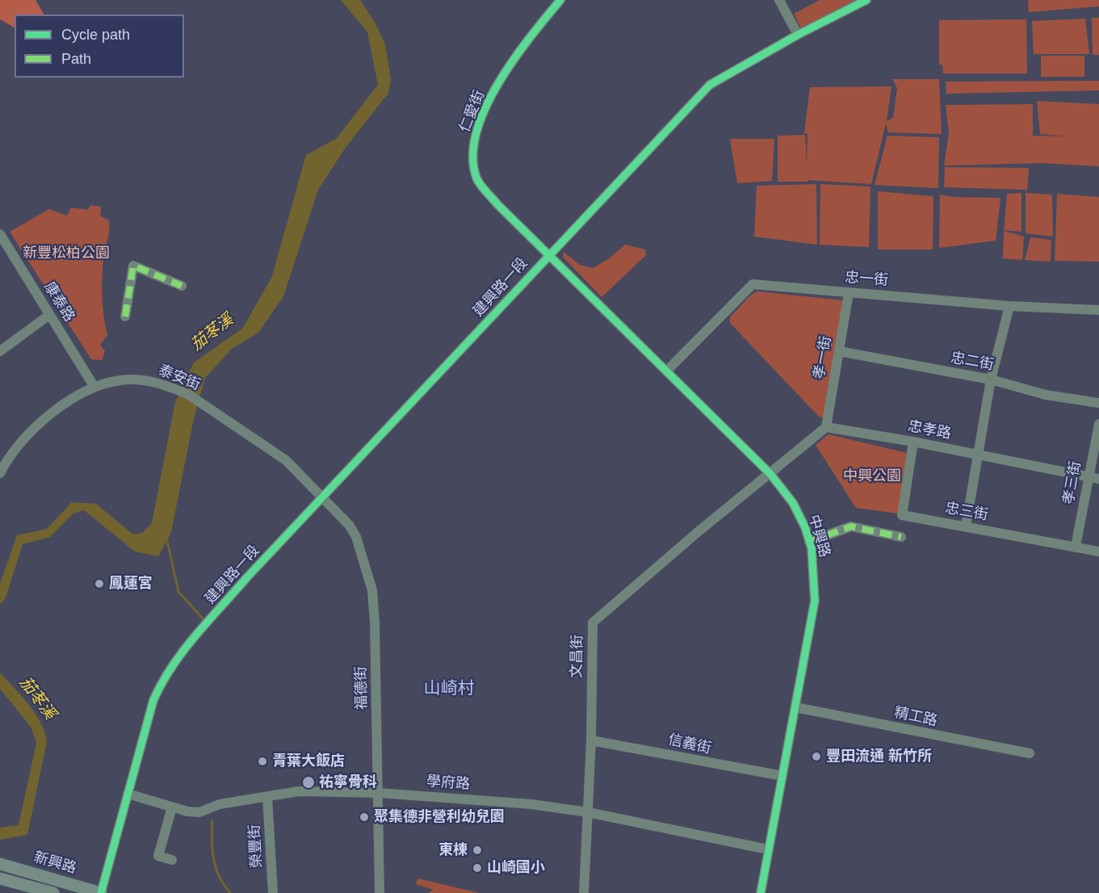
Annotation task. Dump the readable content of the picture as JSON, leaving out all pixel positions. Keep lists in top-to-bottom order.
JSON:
{
  "streets": {
    "main road": ["新興路"],
    "street": [
      "仁愛街",
      "忠一街",
      "建興路一段",
      "康泰路",
      "孝一街",
      "忠二街",
      "泰安街",
      "忠孝路",
      "孝三街",
      "忠三街",
      "中興路",
      "文昌街",
      "福德街",
      "精工路",
      "信義街",
      "學府路",
      "榮豐街"
    ]
  },
  "crossings": [
    ["仁愛街", "建興路一段"],
    ["仁愛街", "中興路"],
    ["忠一街", "孝一街"],
    ["忠一街", "中興路"],
    ["建興路一段", "泰安街"],
    ["建興路一段", "中興路"],
    ["建興路一段", "福德街"],
    ["建興路一段", "學府路"],
    ["建興路一段", "新興路"],
    ["康泰路", "泰安街"],
    ["孝一街", "忠二街"],
    ["孝一街", "忠孝路"],
    ["泰安街", "福德街"],
    ["忠孝路", "孝三街"],
    ["忠孝路", "忠三街"],
    ["孝三街", "忠三街"],
    ["中興路", "文昌街"],
    ["中興路", "精工路"],
    ["中興路", "信義街"],
    ["中興路", "學府路"],
    ["文昌街", "信義街"],
    ["文昌街", "學府路"],
    ["福德街", "學府路"],
    ["學府路", "榮豐街"]
  ],
  "districts": ["山崎村"],
  "water": ["茄苳溪"],
  "parks": ["新豐松柏公園", "中興公園"],
  "places": [
    "鳳蓮宮",
    "豐田流通 新竹所",
    "青葉大飯店",
    "祐寧骨科",
    "聚集德非營利幼兒園",
    "東棟",
    "山崎國小"
  ],
  "legend": ["Cycle path", "Path"]
}
